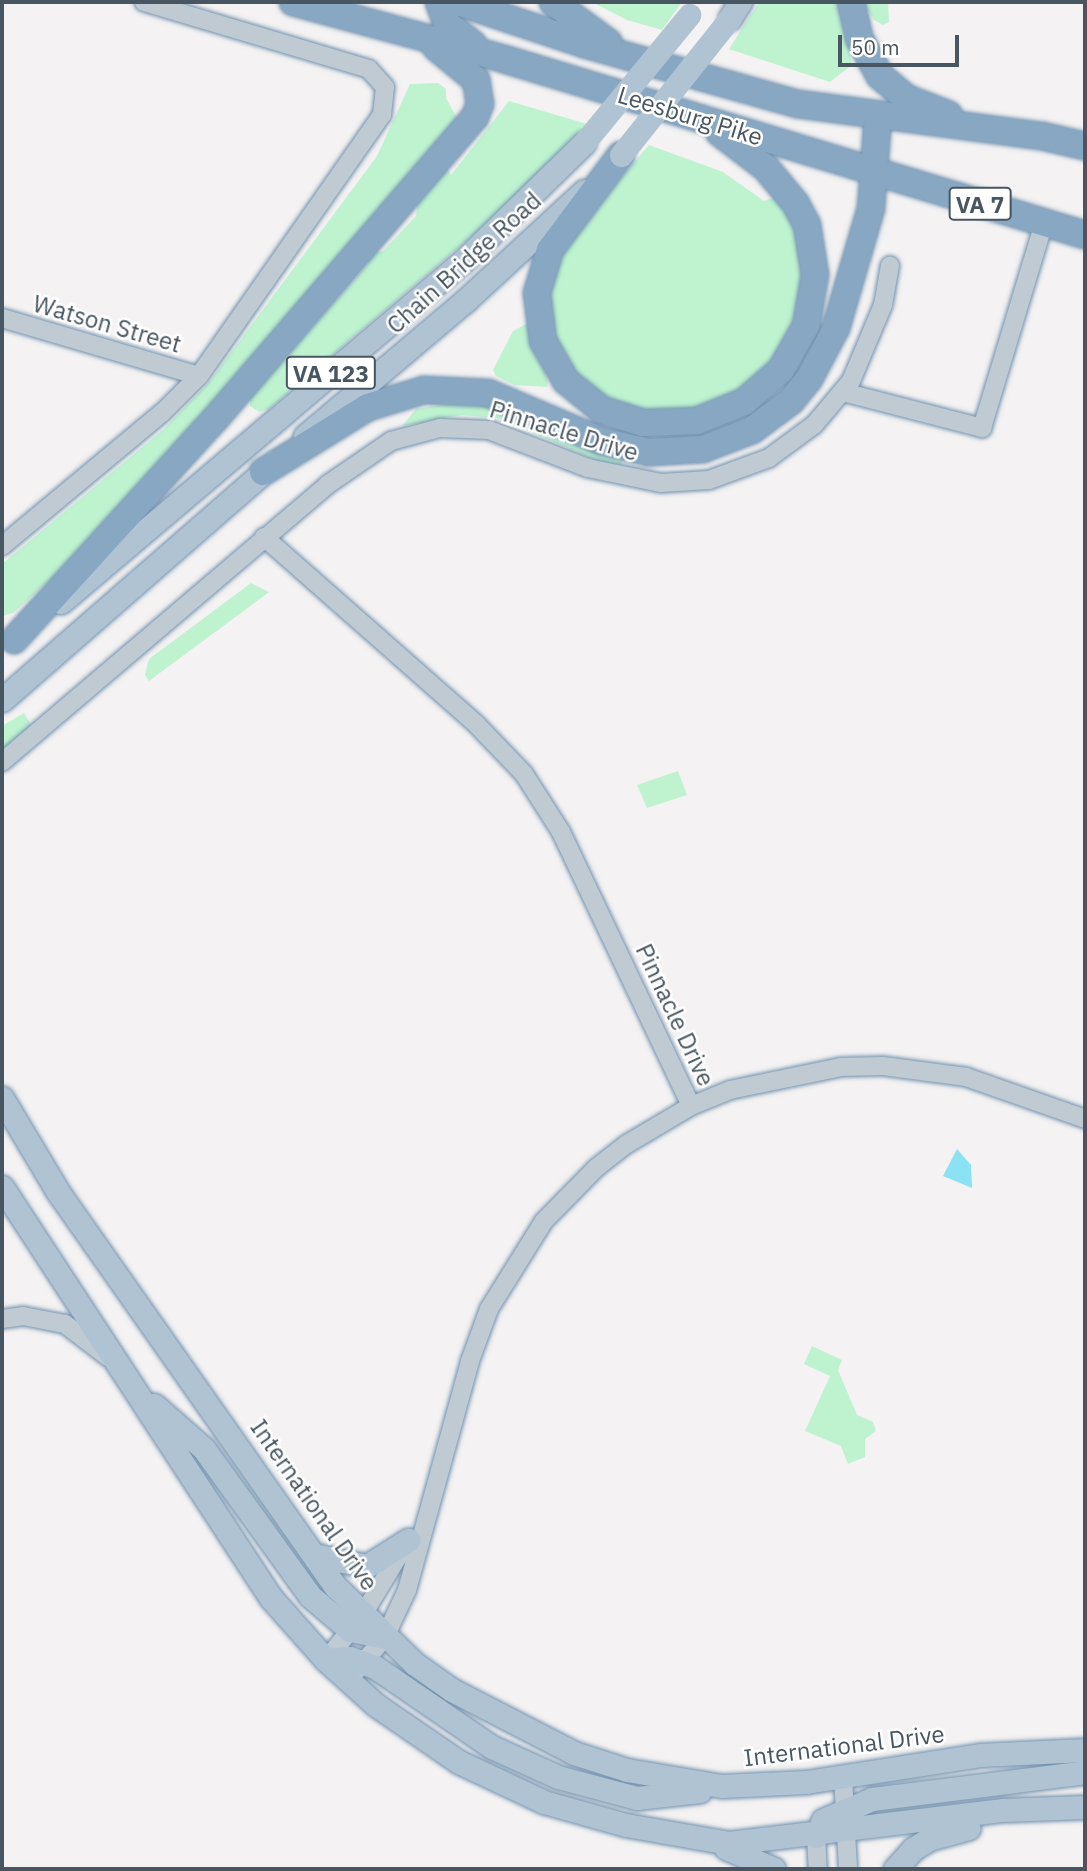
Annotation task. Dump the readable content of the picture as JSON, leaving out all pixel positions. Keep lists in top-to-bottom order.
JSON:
{
  "streets": {
    "highway": ["Leesburg Pike", "VA 7"],
    "main road": ["Chain Bridge Road", "VA 123", "International Drive"],
    "street": ["Watson Street", "Pinnacle Drive"]
  },
  "scale_bar": "50 m"
}
